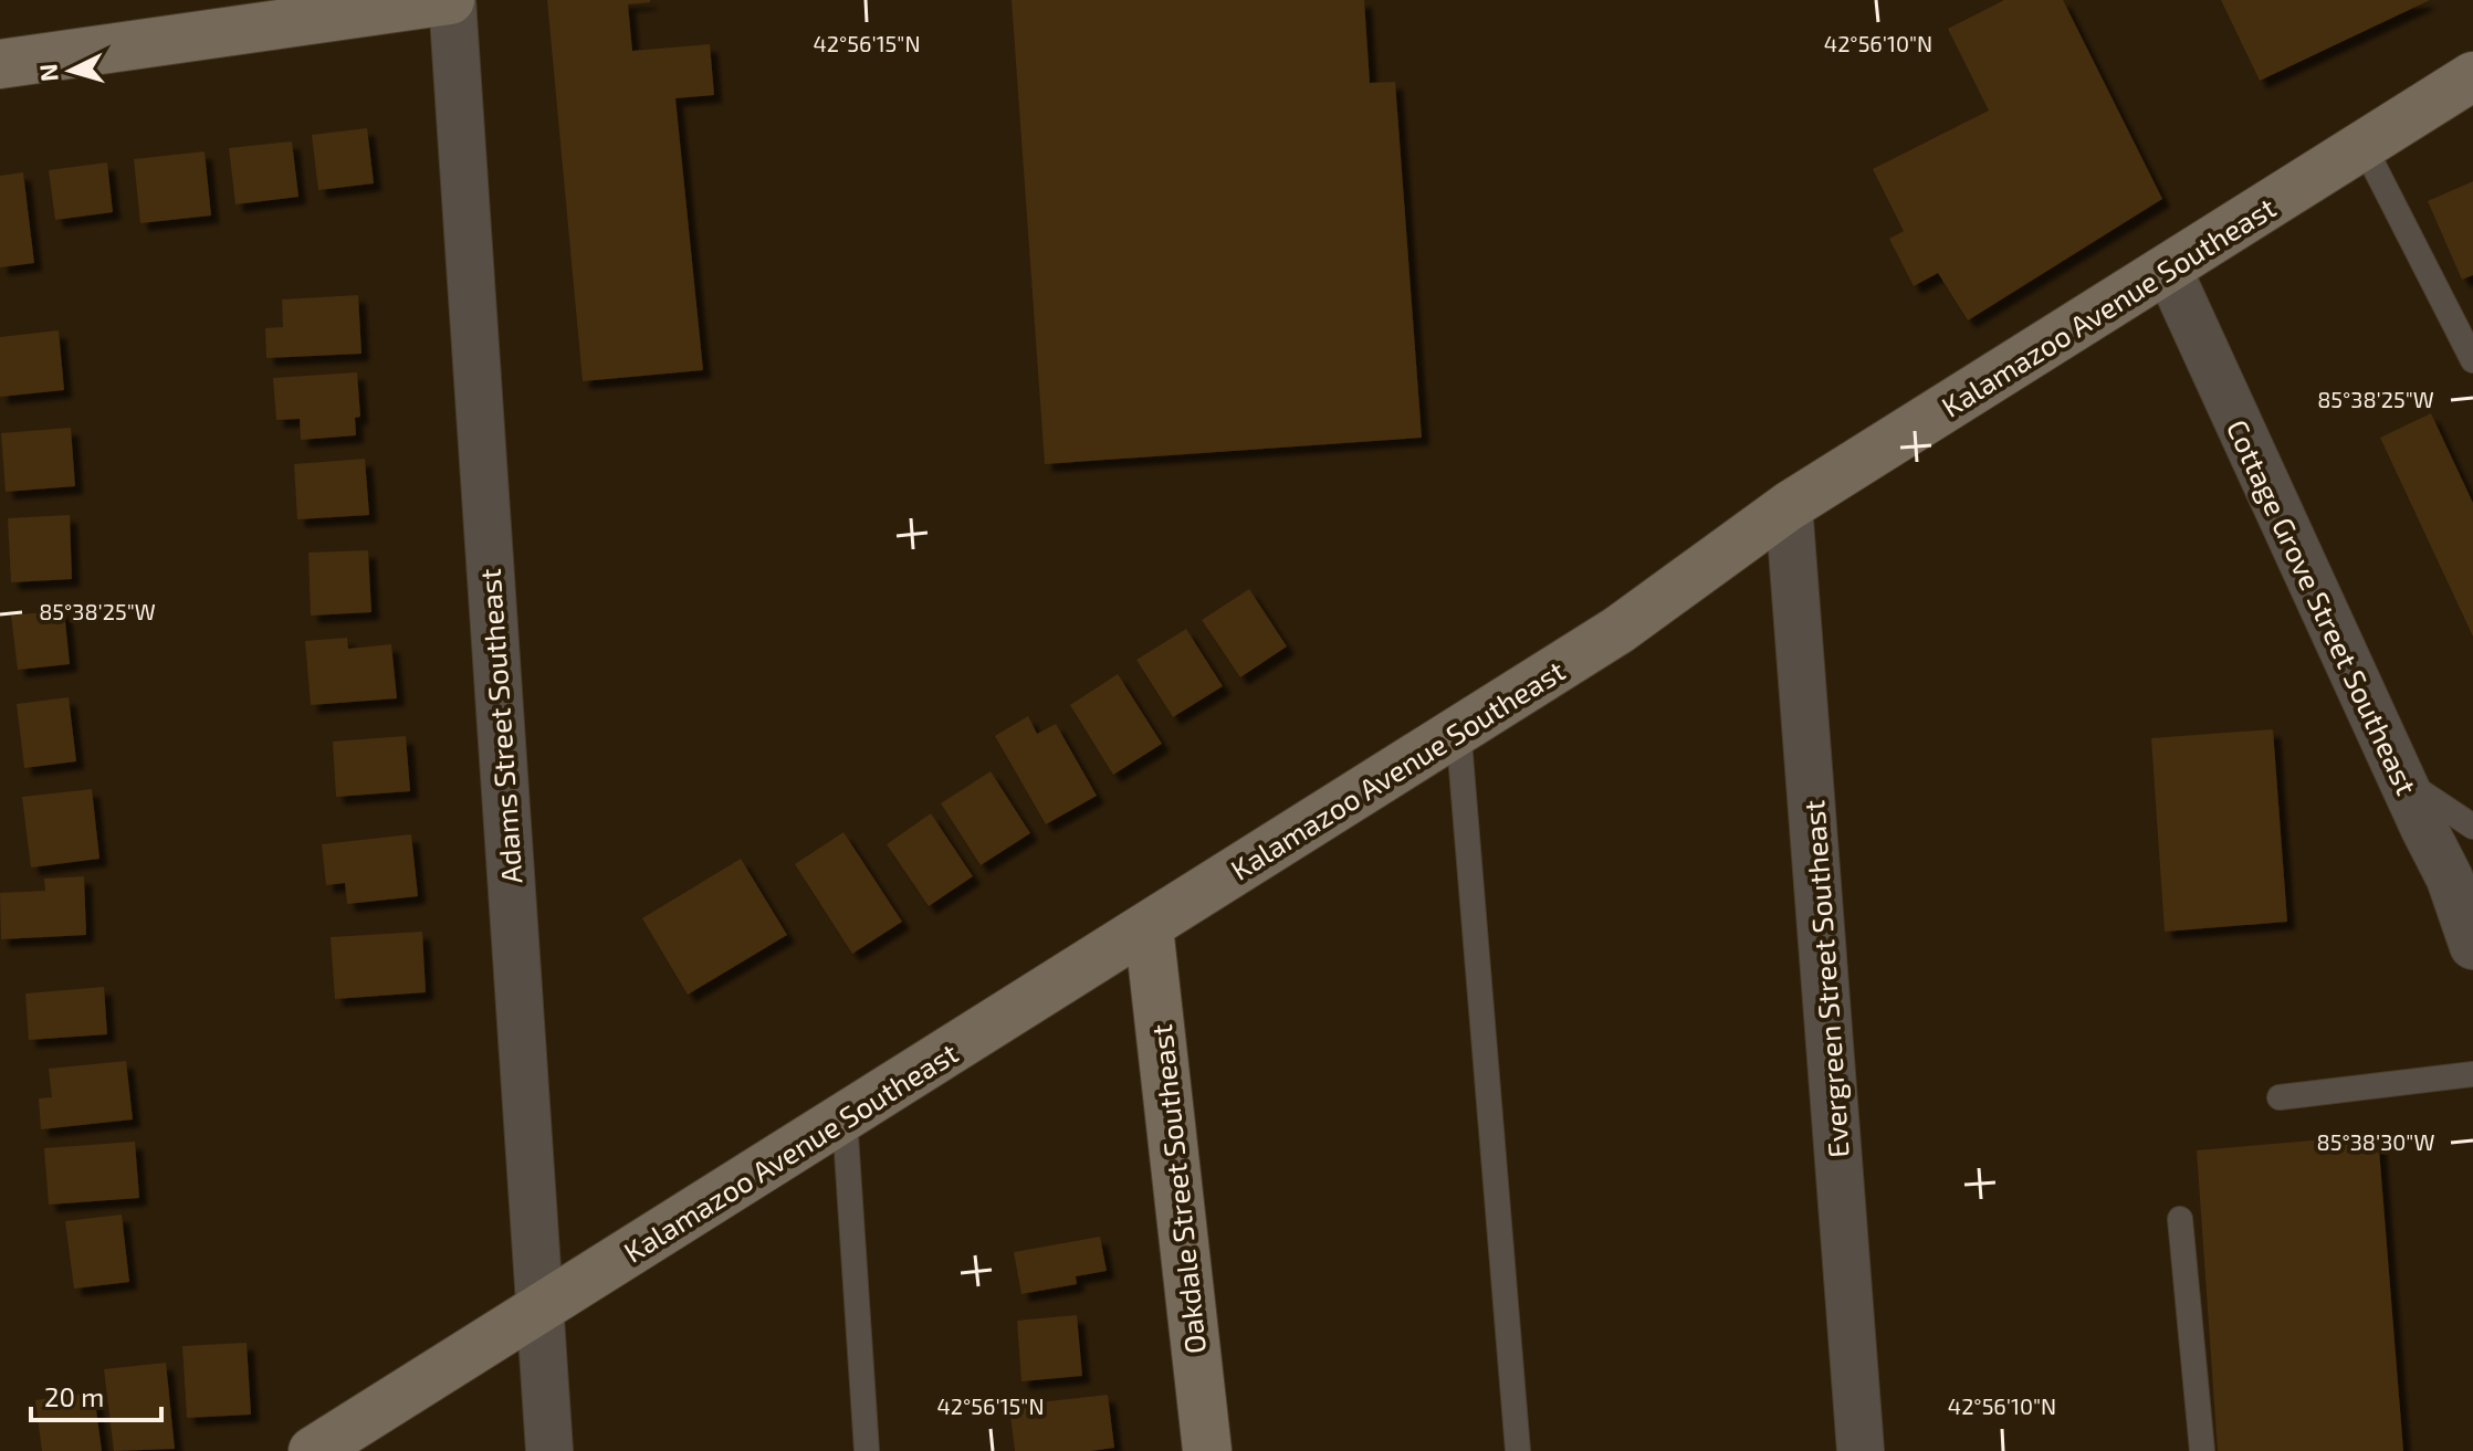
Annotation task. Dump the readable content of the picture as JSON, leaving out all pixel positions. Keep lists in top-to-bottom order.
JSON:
{
  "streets": {
    "main road": ["Kalamazoo Avenue Southeast", "Oakdale Street Southeast"],
    "street": ["Cottage Grove Street Southeast", "Adams Street Southeast", "Evergreen Street Southeast"]
  },
  "crossings": [
    ["Kalamazoo Avenue Southeast", "Cottage Grove Street Southeast"],
    ["Kalamazoo Avenue Southeast", "Adams Street Southeast"],
    ["Kalamazoo Avenue Southeast", "Evergreen Street Southeast"],
    ["Kalamazoo Avenue Southeast", "Oakdale Street Southeast"]
  ],
  "scale_bar": "20 m",
  "north": "left",
  "coordinates": [
    "42°56'15\"N",
    "42°56'10\"N",
    "85°38'25\"W",
    "85°38'30\"W"
  ]
}
